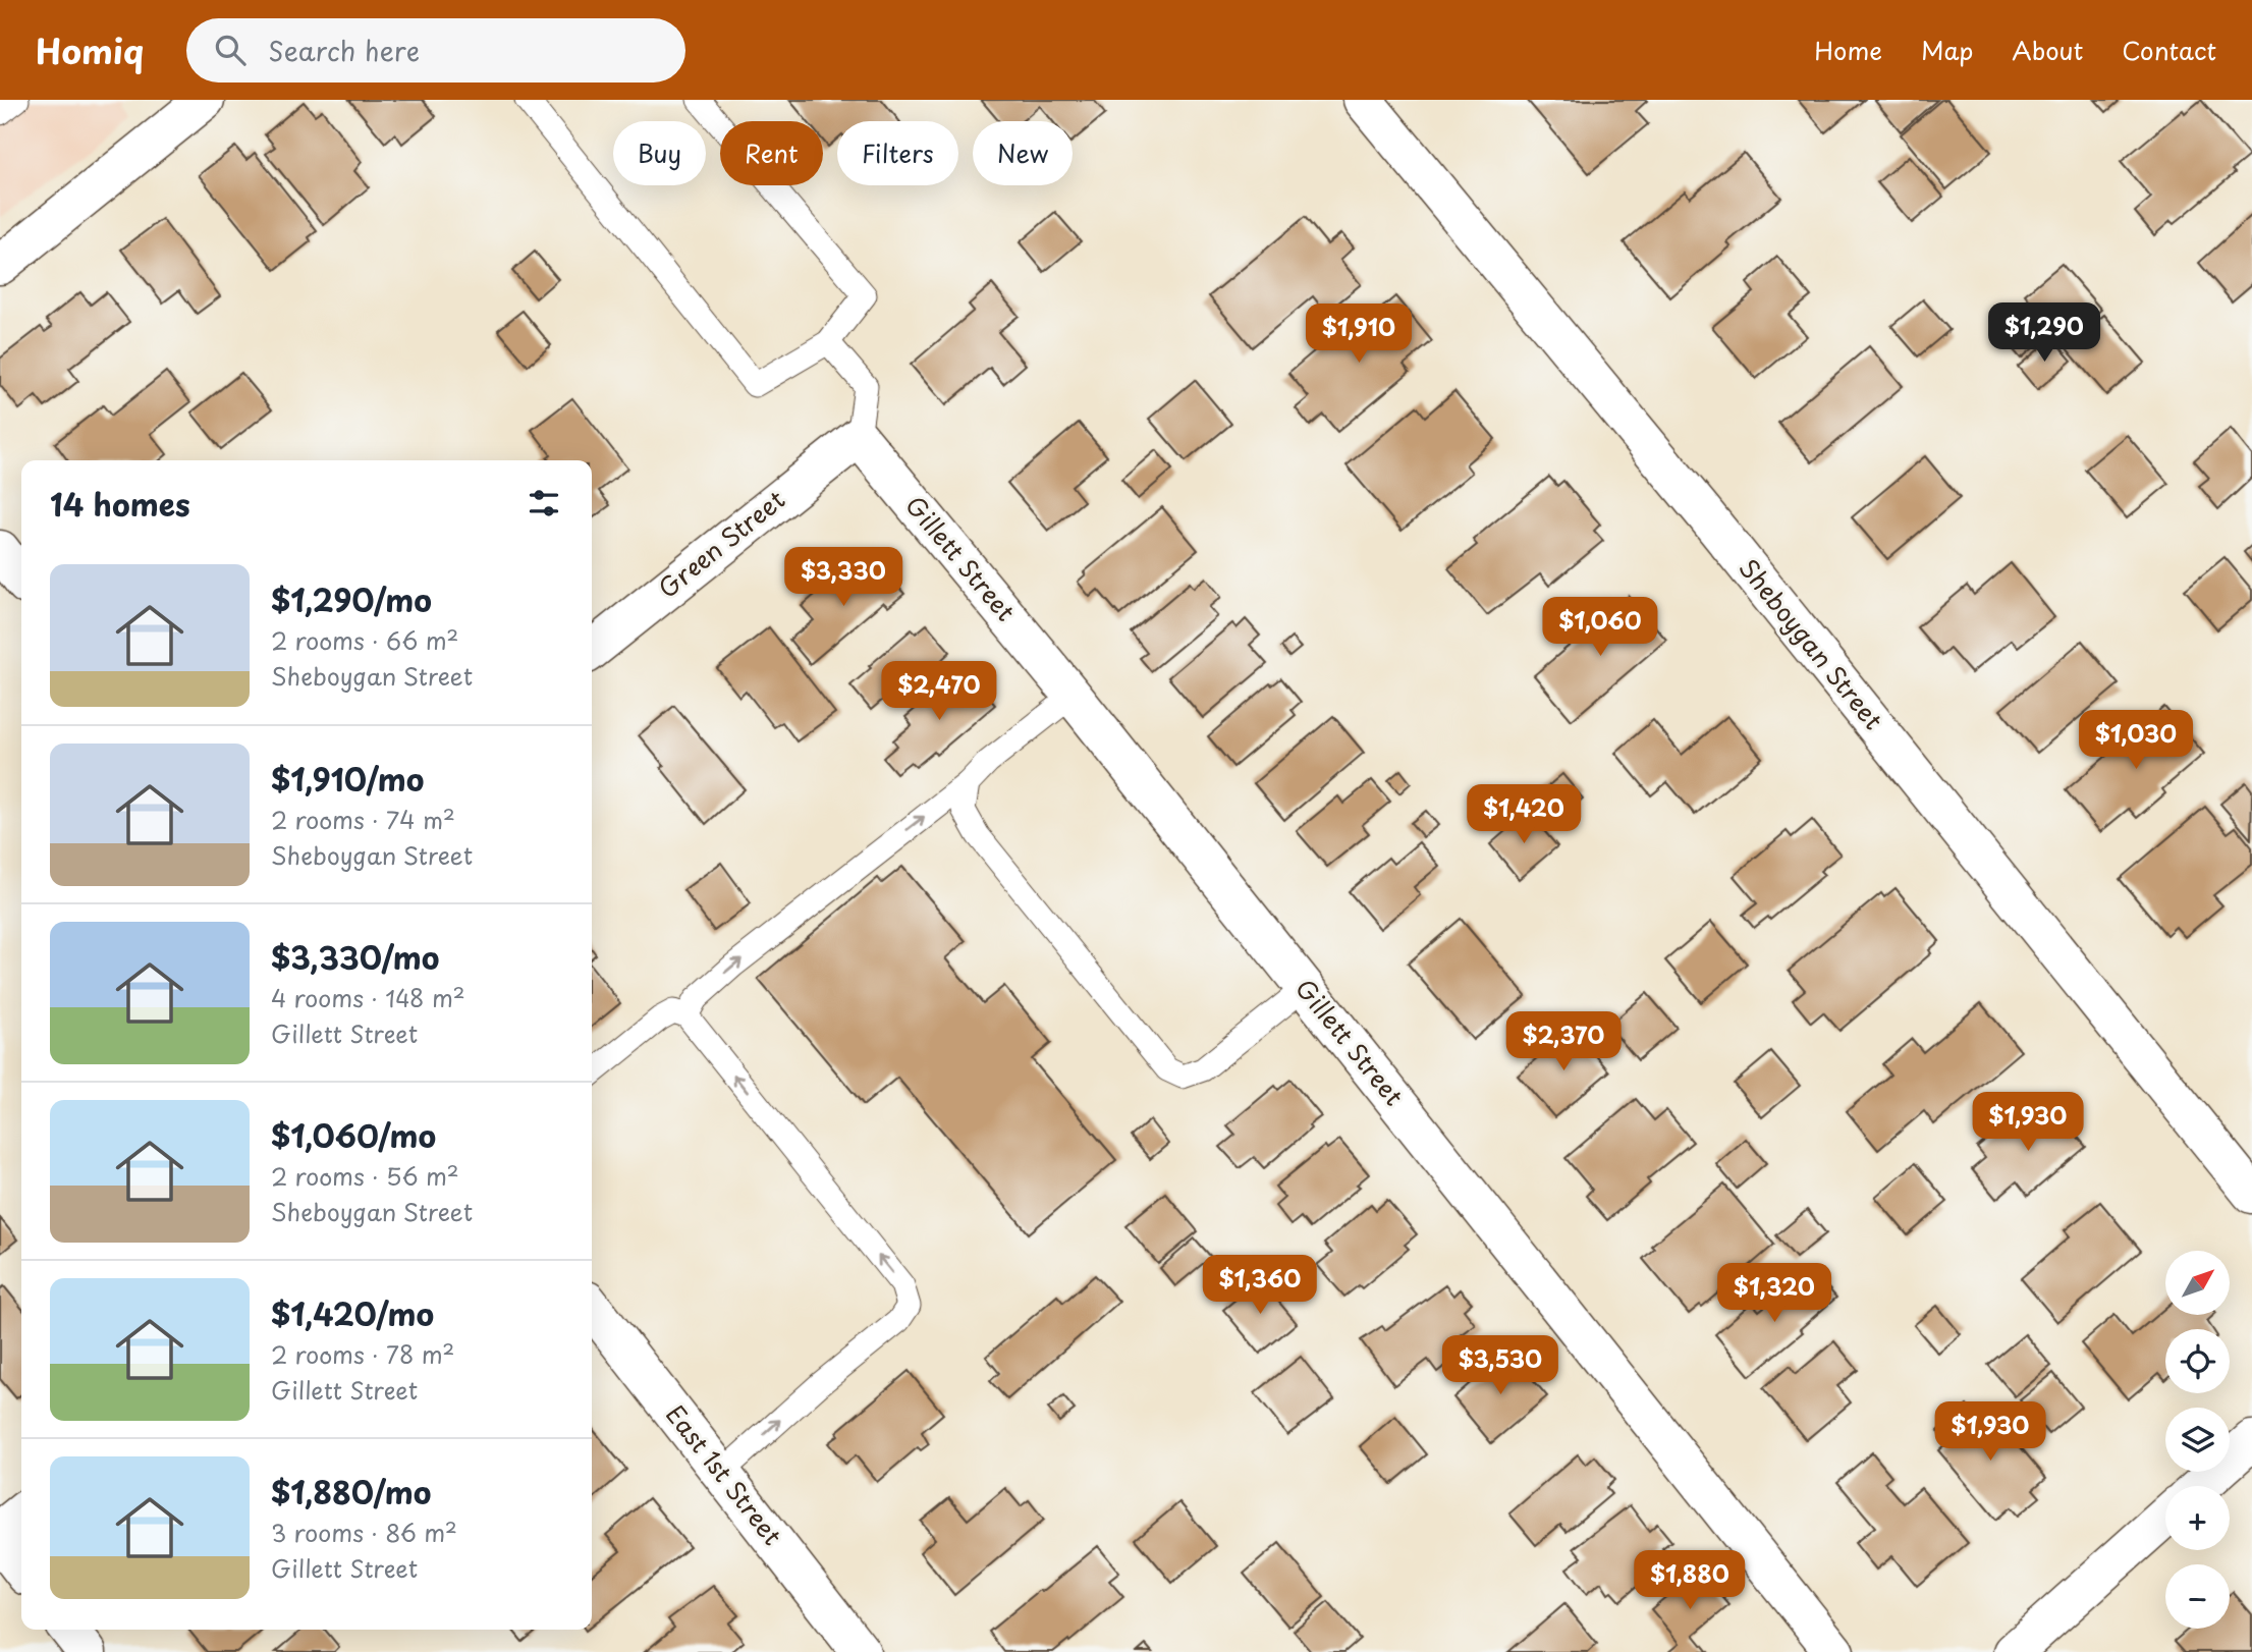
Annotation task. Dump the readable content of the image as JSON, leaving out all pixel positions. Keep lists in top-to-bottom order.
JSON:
{
  "streets": {
    "street": [
      "Green Street",
      "Gillett Street",
      "Sheboygan Street",
      "East 1st Street"
    ]
  },
  "crossings": [
    ["Green Street", "Gillett Street"]
  ],
  "north": "top right",
  "page": {
    "header": "Homiq",
    "search": "Search here",
    "nav": [
      "Home",
      "Map",
      "About",
      "Contact"
    ],
    "chip": [
      "Buy",
      "Rent",
      "Filters",
      "New"
    ],
    "price": [
      "$1,290",
      "$1,910",
      "$3,330",
      "$1,060",
      "$2,470",
      "$1,030",
      "$1,420",
      "$2,370",
      "$1,930",
      "$1,360",
      "$1,320",
      "$3,530",
      "$1,930",
      "$1,880"
    ],
    "heading": "14 homes",
    "list": [
      {
        "name": "$1,290/mo",
        "note": "2 rooms · 66 m² · Sheboygan Street"
      },
      {
        "name": "$1,910/mo",
        "note": "2 rooms · 74 m² · Sheboygan Street"
      },
      {
        "name": "$3,330/mo",
        "note": "4 rooms · 148 m² · Gillett Street"
      },
      {
        "name": "$1,060/mo",
        "note": "2 rooms · 56 m² · Sheboygan Street"
      },
      {
        "name": "$1,420/mo",
        "note": "2 rooms · 78 m² · Gillett Street"
      },
      {
        "name": "$1,880/mo",
        "note": "3 rooms · 86 m² · Gillett Street"
      }
    ],
    "map_buttons": ["+", "−"]
  }
}
